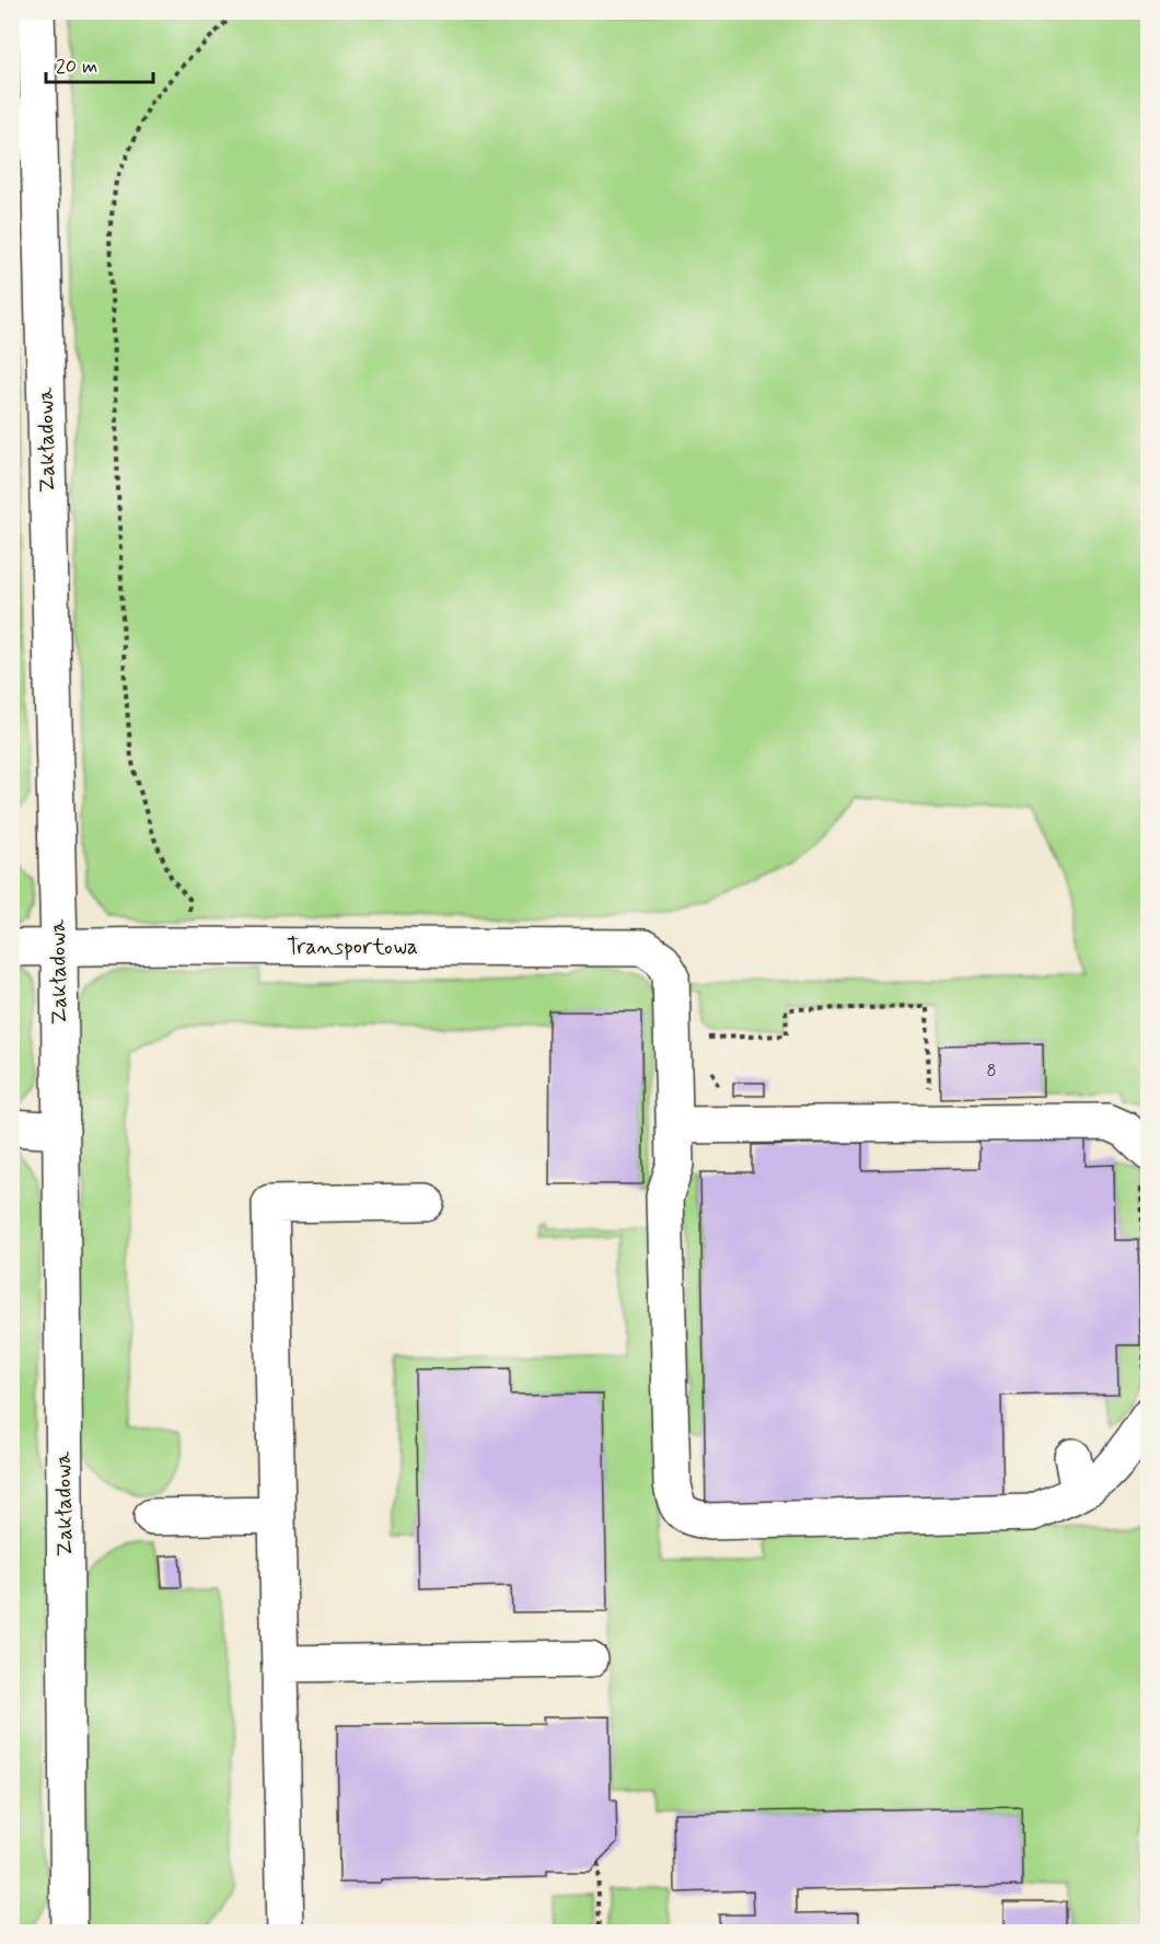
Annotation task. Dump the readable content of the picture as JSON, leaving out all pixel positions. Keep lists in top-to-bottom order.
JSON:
{
  "streets": {
    "street": ["Zakładowa", "Transportowa"]
  },
  "crossings": [
    ["Zakładowa", "Transportowa"]
  ],
  "house_numbers": ["8"],
  "scale_bar": "20 m"
}
